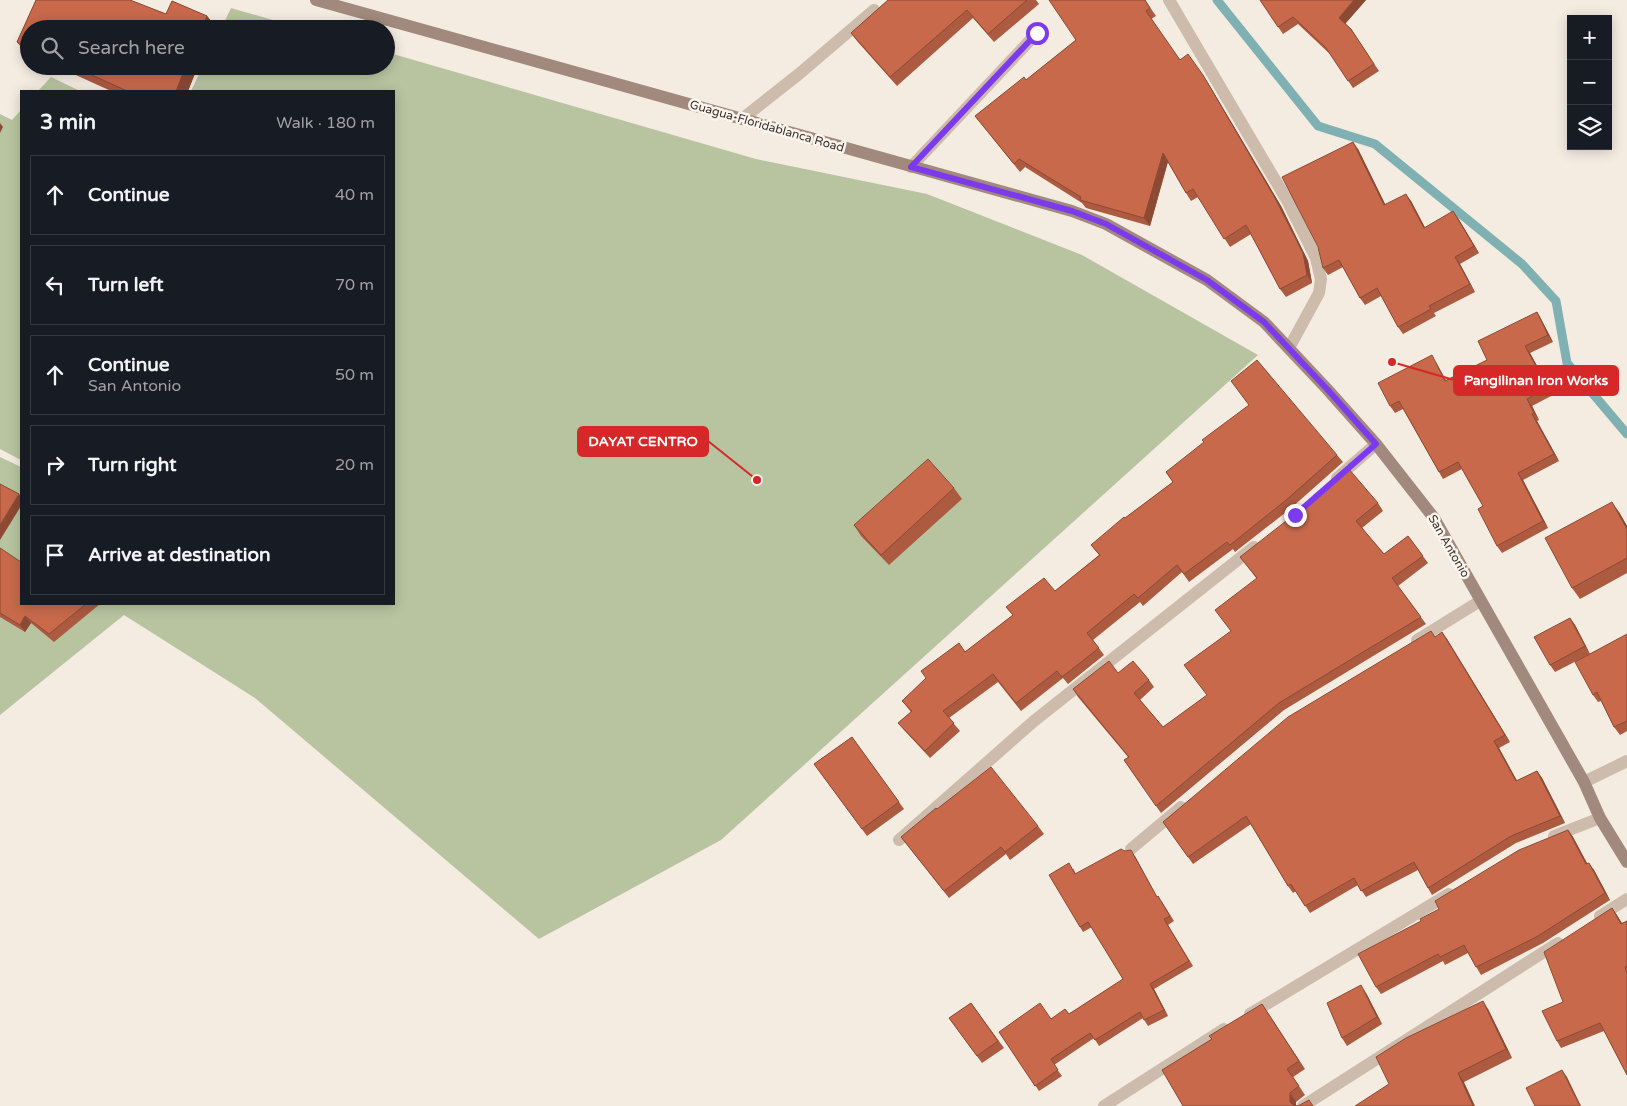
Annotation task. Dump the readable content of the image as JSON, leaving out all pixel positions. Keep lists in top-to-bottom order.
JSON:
{
  "streets": {
    "main road": ["Guagua-Floridablanca Road", "San Antonio"]
  },
  "crossings": [
    ["Guagua-Floridablanca Road", "San Antonio"]
  ],
  "places": ["Pangilinan Iron Works", "DAYAT CENTRO"],
  "page": {
    "map_buttons": ["+", "−"],
    "search": "Search here",
    "heading": ["3 min", "Walk · 180 m"],
    "list": [
      ["Continue", "40 m"],
      ["Turn left", "70 m"],
      ["Continue", "San Antonio", "50 m"],
      ["Turn right", "20 m"],
      "Arrive at destination"
    ]
  }
}
